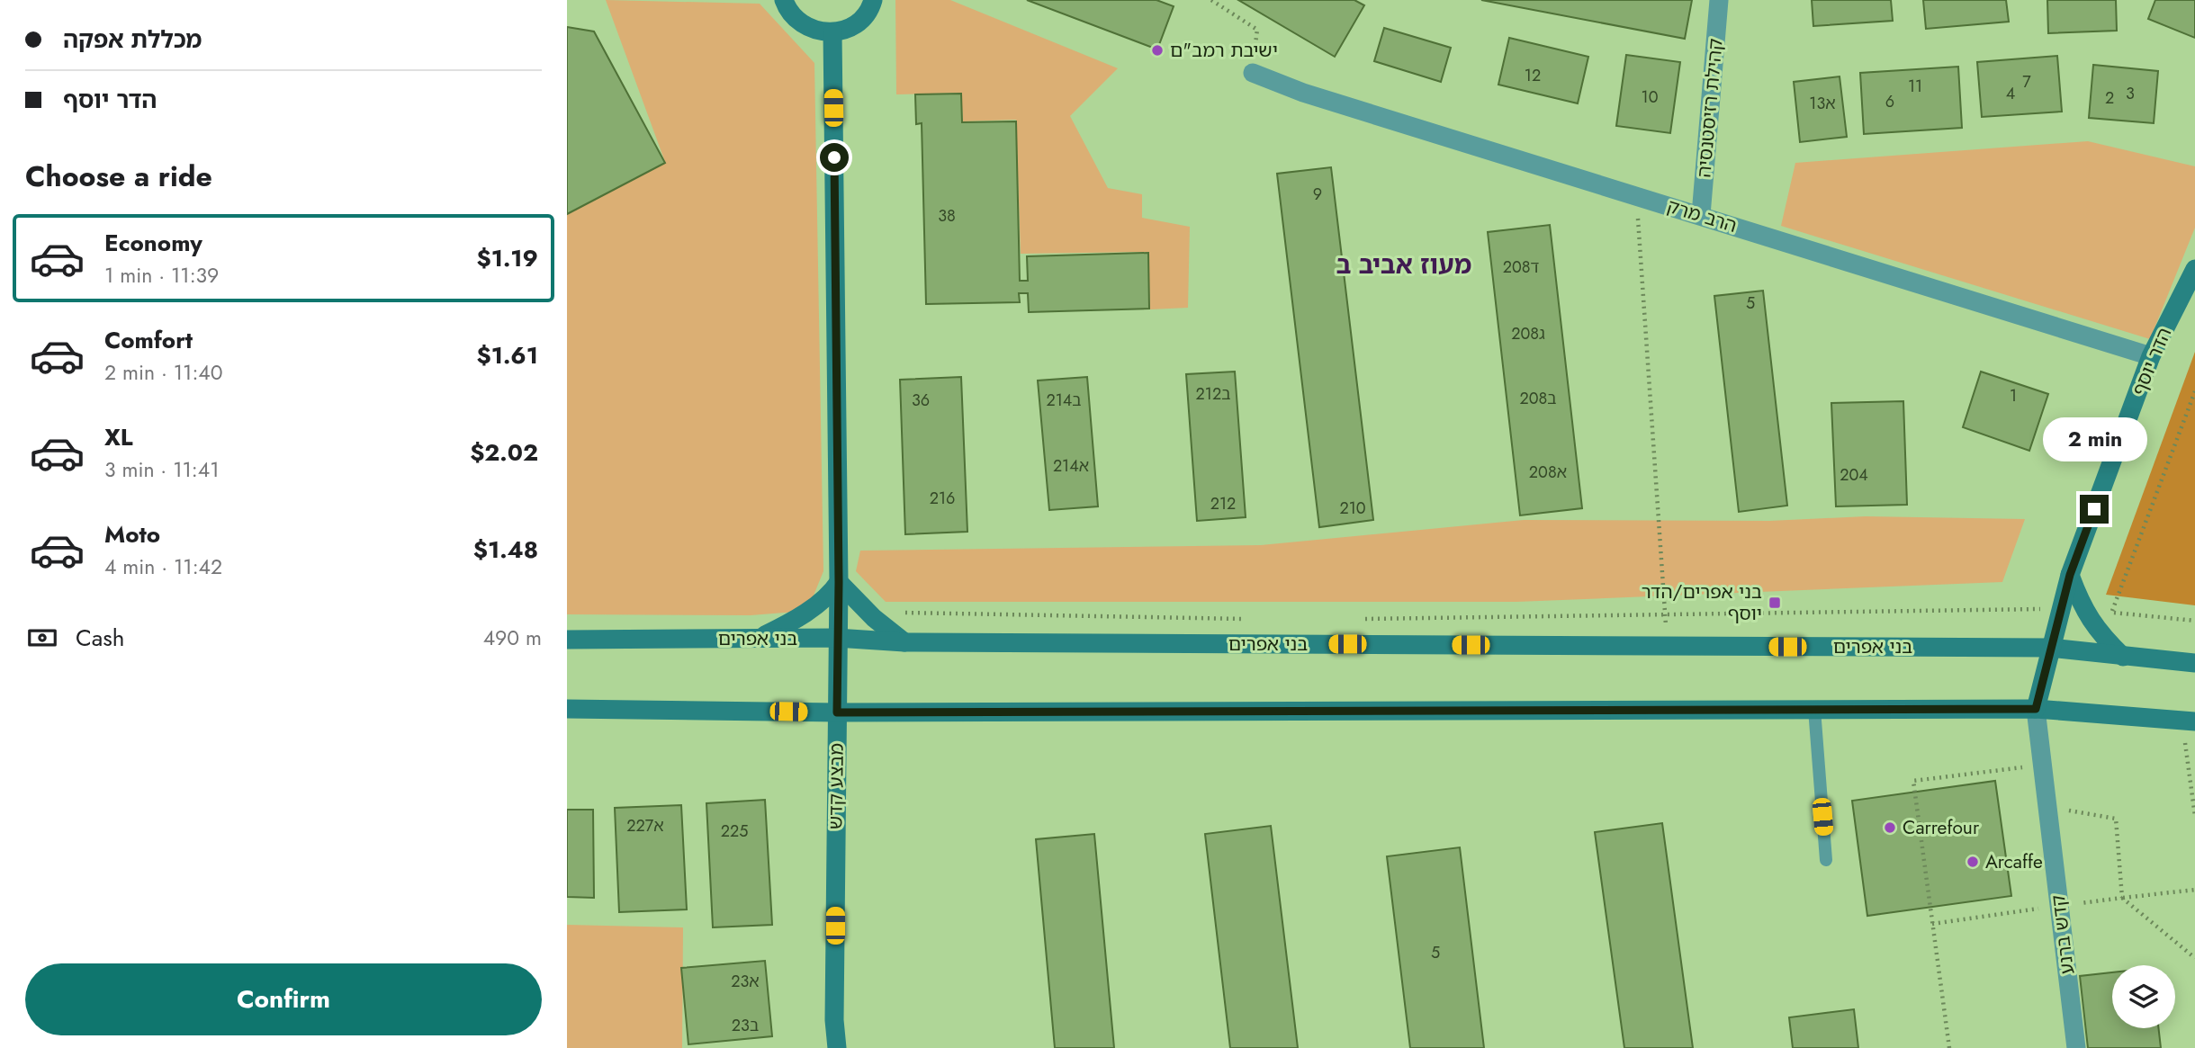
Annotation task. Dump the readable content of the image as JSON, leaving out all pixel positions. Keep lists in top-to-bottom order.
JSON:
{
  "streets": {
    "main road": ["הדר יוסף", "בני אפרים", "מבצע קדש"],
    "street": ["קהילת רזיסטנסיה", "הרב מרק", "קדש ברנע"]
  },
  "crossings": [
    ["קהילת רזיסטנסיה", "הרב מרק"],
    ["הרב מרק", "הדר יוסף"],
    ["הדר יוסף", "בני אפרים"],
    ["הדר יוסף", "קדש ברנע"],
    ["בני אפרים", "מבצע קדש"]
  ],
  "districts": ["מעוז אביב ב"],
  "places": {
    "other": ["ישיבת רמב\"ם", "Carrefour", "Arcaffe"],
    "transit": ["בני אפרים/הדר יוסף"]
  },
  "house_numbers": [
    "12",
    "7",
    "11",
    "4",
    "3",
    "10",
    "2",
    "6",
    "13א",
    "9",
    "38",
    "208ד",
    "5",
    "208ג",
    "212ב",
    "1",
    "208ב",
    "36",
    "214ב",
    "214א",
    "208א",
    "204",
    "216",
    "212",
    "210",
    "227א",
    "225",
    "5",
    "23א",
    "23ב"
  ],
  "page": {
    "banner": ["מכללת אפקה", "הדר יוסף"],
    "heading": "Choose a ride",
    "list": [
      {
        "name": "Economy",
        "note": "1 min · 11:39",
        "value": "$1.19"
      },
      {
        "name": "Comfort",
        "note": "2 min · 11:40",
        "value": "$1.61"
      },
      {
        "name": "XL",
        "note": "3 min · 11:41",
        "value": "$2.02"
      },
      {
        "name": "Moto",
        "note": "4 min · 11:42",
        "value": "$1.48"
      }
    ],
    "bubble": "2 min",
    "pay": ["Cash", "490 m"],
    "buttons": "Confirm"
  }
}
